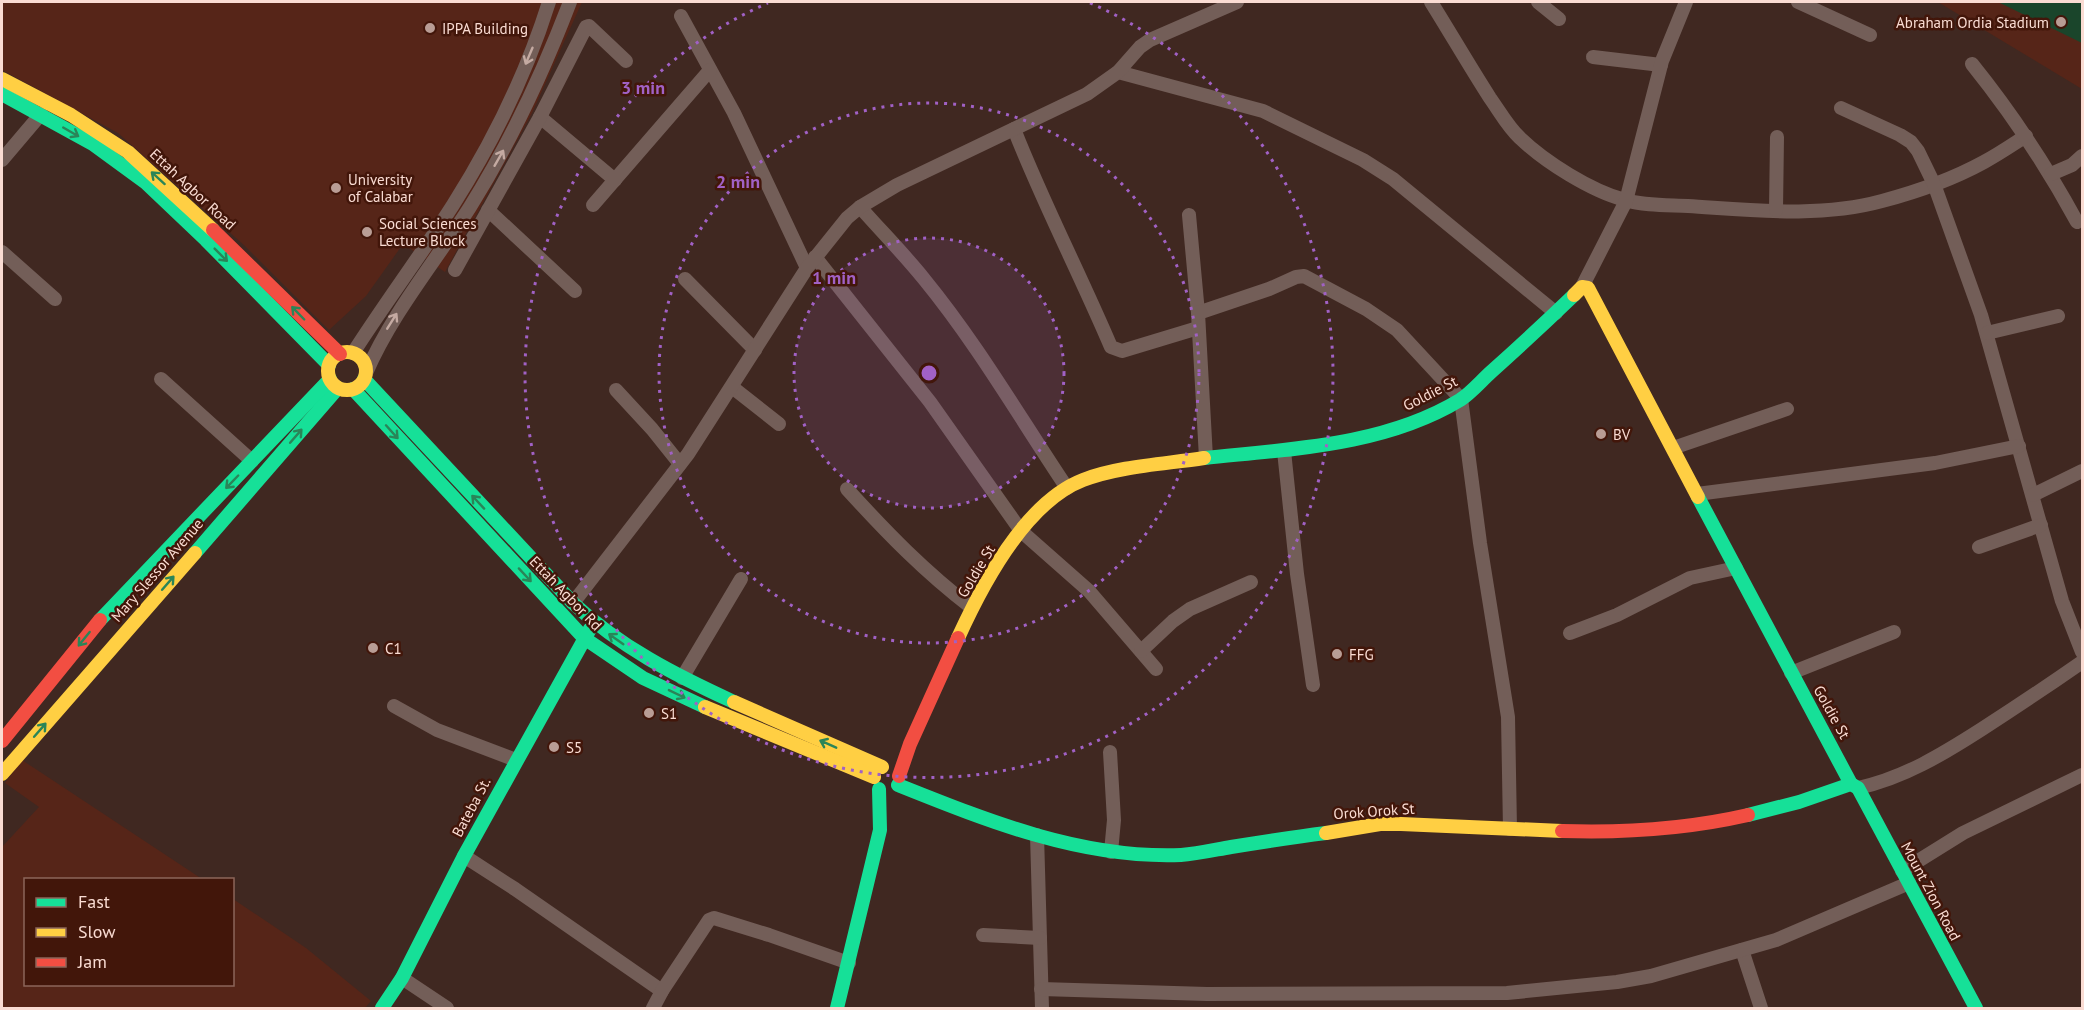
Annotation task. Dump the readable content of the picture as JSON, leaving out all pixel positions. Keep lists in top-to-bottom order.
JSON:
{
  "streets": {
    "main road": [
      "Ettah Agbor Road",
      "Goldie St",
      "Mary Slessor Avenue",
      "Ettah Agbor Rd",
      "Bateba St.",
      "Orok Orok St",
      "Mount Zion Road"
    ]
  },
  "crossings": [
    ["Ettah Agbor Road", "Mary Slessor Avenue"],
    ["Ettah Agbor Road", "Ettah Agbor Rd"],
    ["Goldie St", "Ettah Agbor Rd"],
    ["Goldie St", "Orok Orok St"],
    ["Goldie St", "Mount Zion Road"],
    ["Mary Slessor Avenue", "Ettah Agbor Rd"],
    ["Ettah Agbor Rd", "Bateba St."],
    ["Ettah Agbor Rd", "Orok Orok St"],
    ["Orok Orok St", "Mount Zion Road"]
  ],
  "places": [
    "Abraham Ordia Stadium",
    "IPPA Building",
    "University of Calabar",
    "Social Sciences Lecture Block",
    "BV",
    "C1",
    "FFG",
    "S1",
    "S5"
  ],
  "legend": ["Fast", "Slow", "Jam"],
  "rings": ["3 min", "2 min", "1 min"]
}
